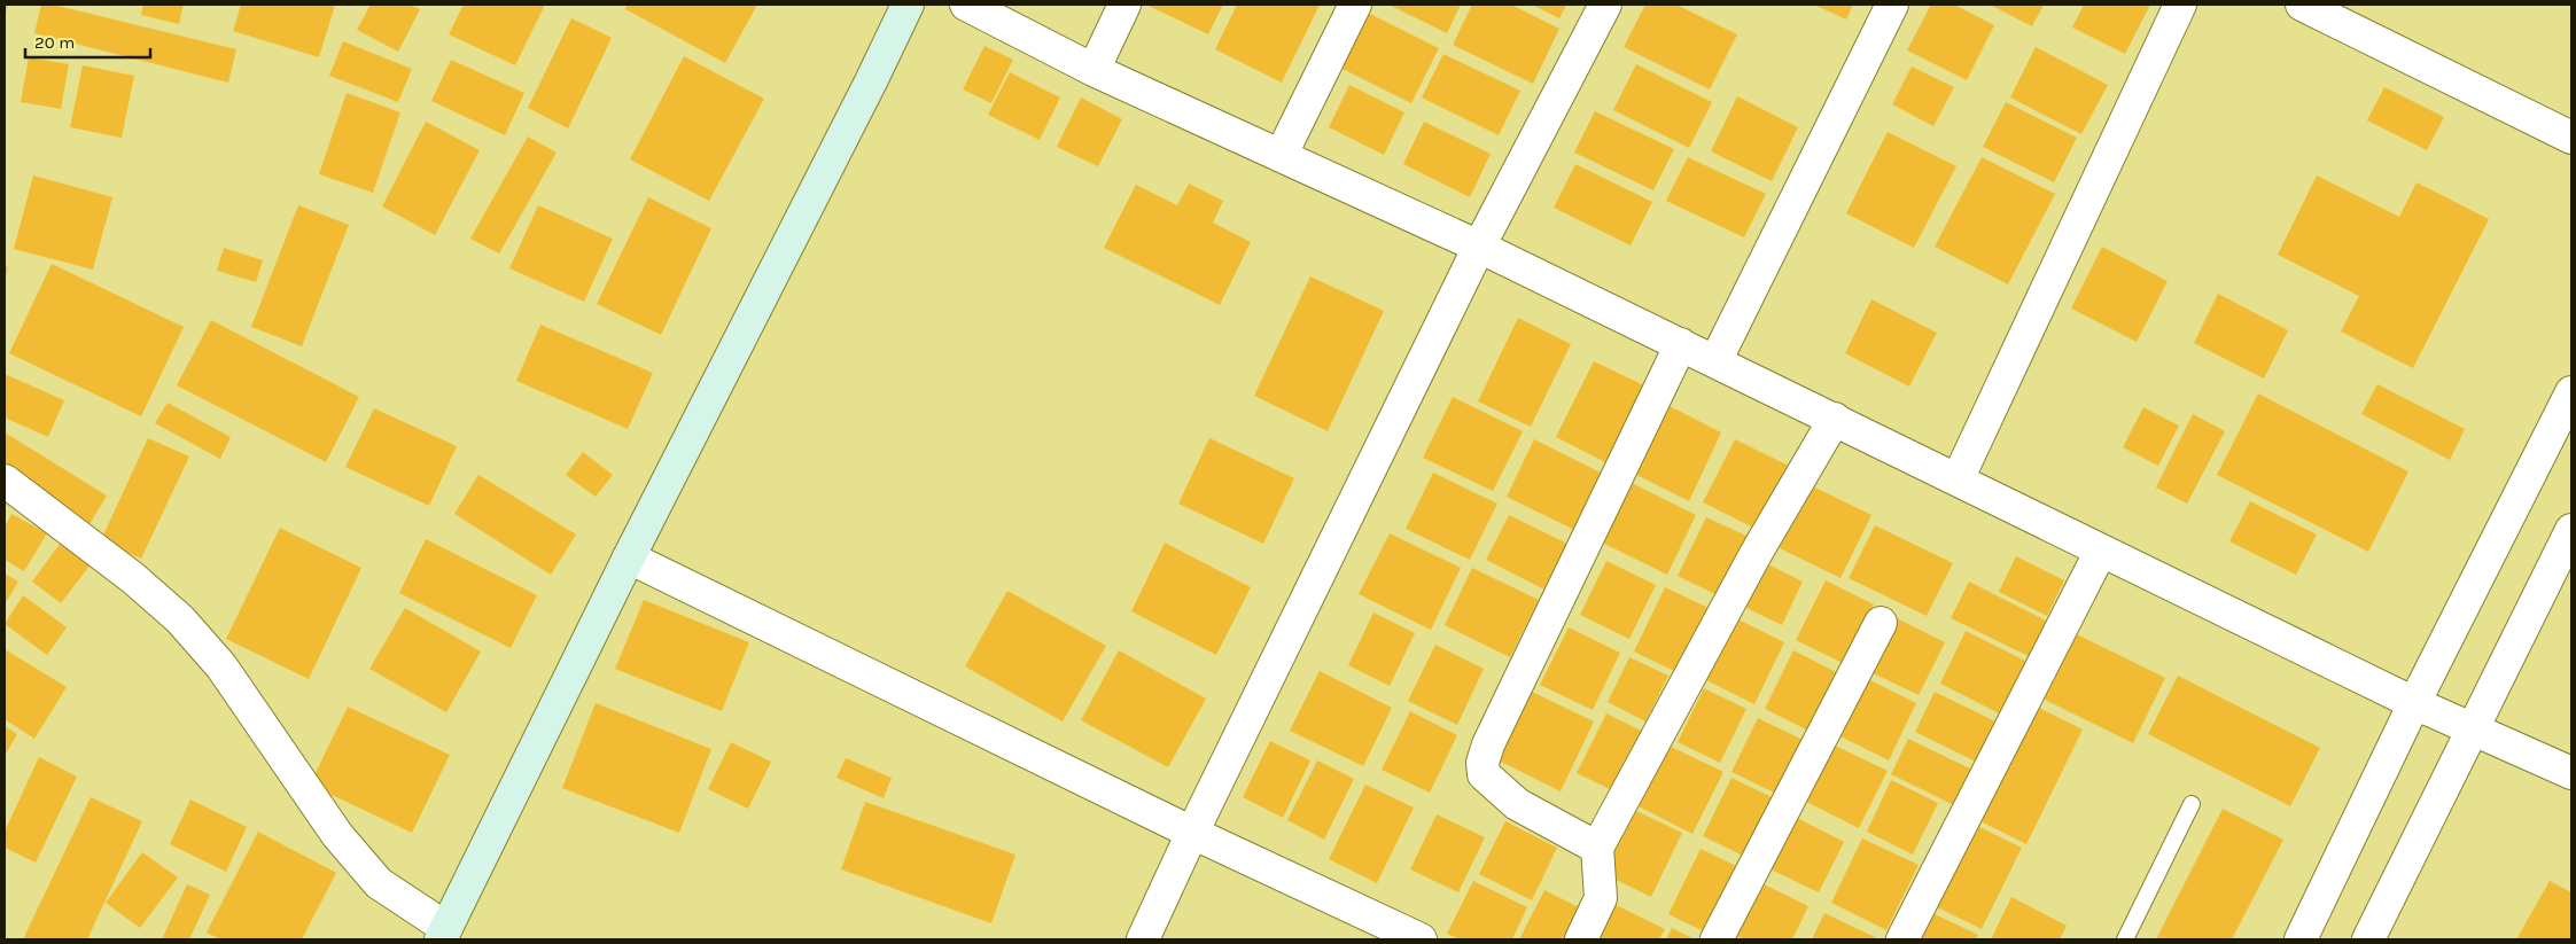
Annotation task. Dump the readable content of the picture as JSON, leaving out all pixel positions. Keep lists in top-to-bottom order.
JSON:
{
  "scale_bar": "20 m"
}
